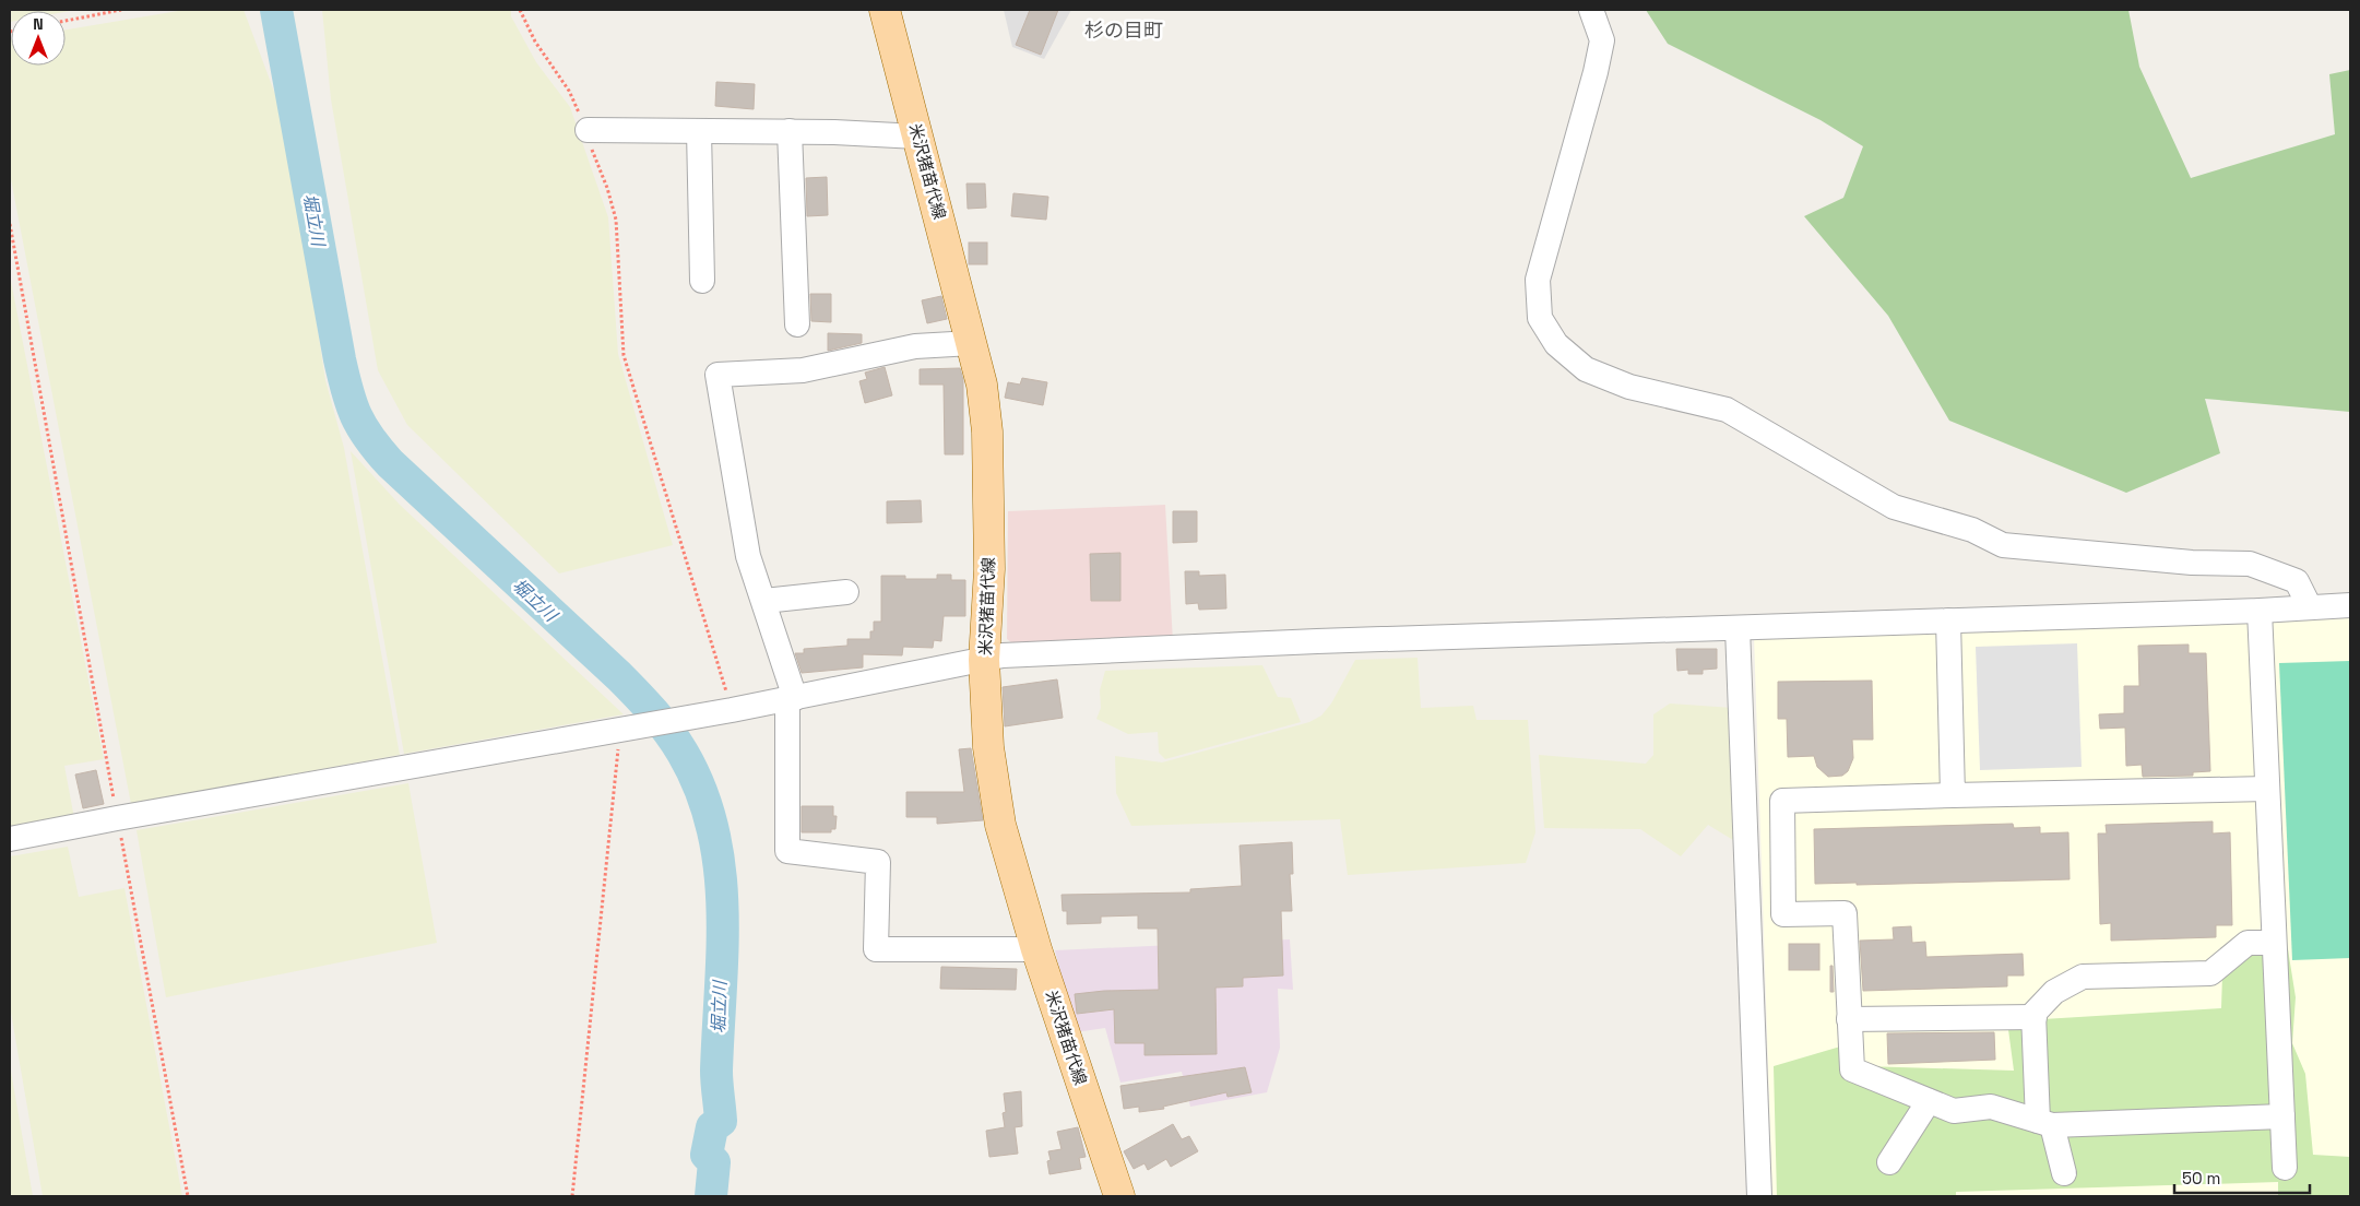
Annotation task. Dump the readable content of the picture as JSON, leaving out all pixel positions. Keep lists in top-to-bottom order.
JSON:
{
  "streets": {
    "main road": ["米沢猪苗代線"]
  },
  "districts": ["杉の目町"],
  "water": ["堀立川"],
  "scale_bar": "50 m",
  "north": "top"
}
